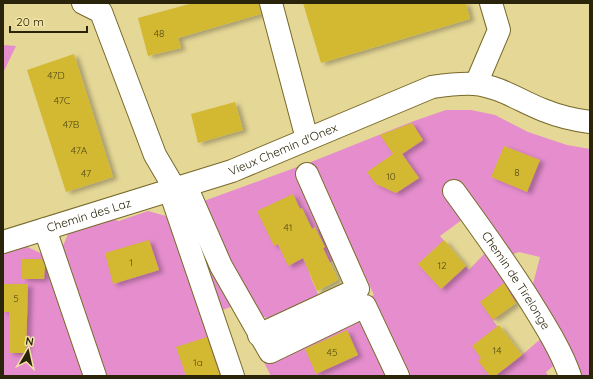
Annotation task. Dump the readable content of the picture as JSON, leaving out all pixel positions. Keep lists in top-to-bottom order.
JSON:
{
  "streets": {
    "street": ["Vieux Chemin d'Onex", "Chemin des Laz", "Chemin de Tirelonge"]
  },
  "crossings": [
    ["Vieux Chemin d'Onex", "Chemin des Laz"]
  ],
  "house_numbers": [
    "48",
    "47D",
    "47C",
    "47B",
    "47A",
    "8",
    "47",
    "10",
    "41",
    "1",
    "12",
    "5",
    "14",
    "45",
    "1a"
  ],
  "scale_bar": "20 m",
  "north": "top"
}
